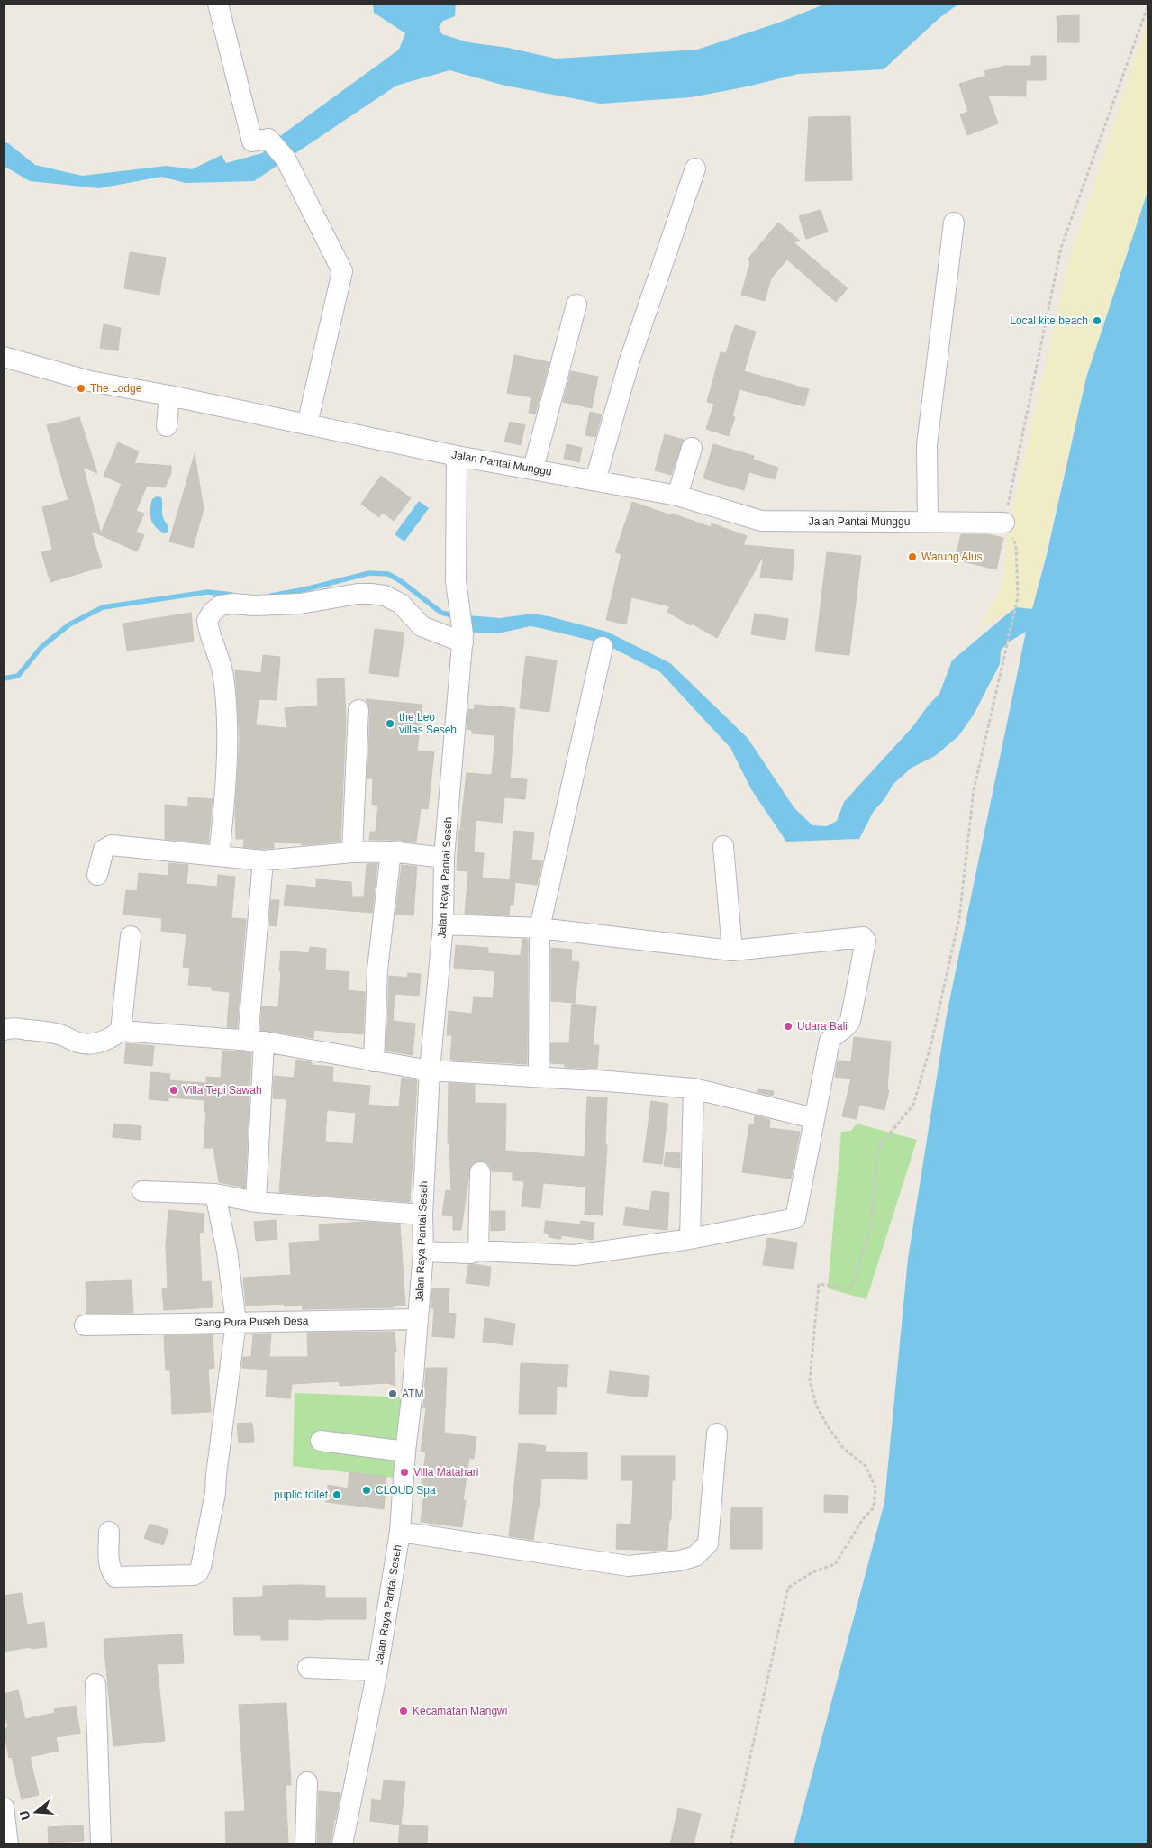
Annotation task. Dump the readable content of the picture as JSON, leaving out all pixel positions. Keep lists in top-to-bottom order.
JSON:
{
  "streets": {
    "street": ["Jalan Pantai Munggu", "Jalan Raya Pantai Seseh", "Gang Pura Puseh Desa"]
  },
  "crossings": [
    ["Jalan Pantai Munggu", "Jalan Raya Pantai Seseh"],
    ["Jalan Raya Pantai Seseh", "Gang Pura Puseh Desa"]
  ],
  "places": [
    "Local kite beach",
    "The Lodge",
    "Warung Alus",
    "the Leo villas Seseh",
    "Udara Bali",
    "Villa Tepi Sawah",
    "ATM",
    "Villa Matahari",
    "CLOUD Spa",
    "puplic toilet",
    "Kecamatan Mangwi"
  ],
  "north": "left"
}
